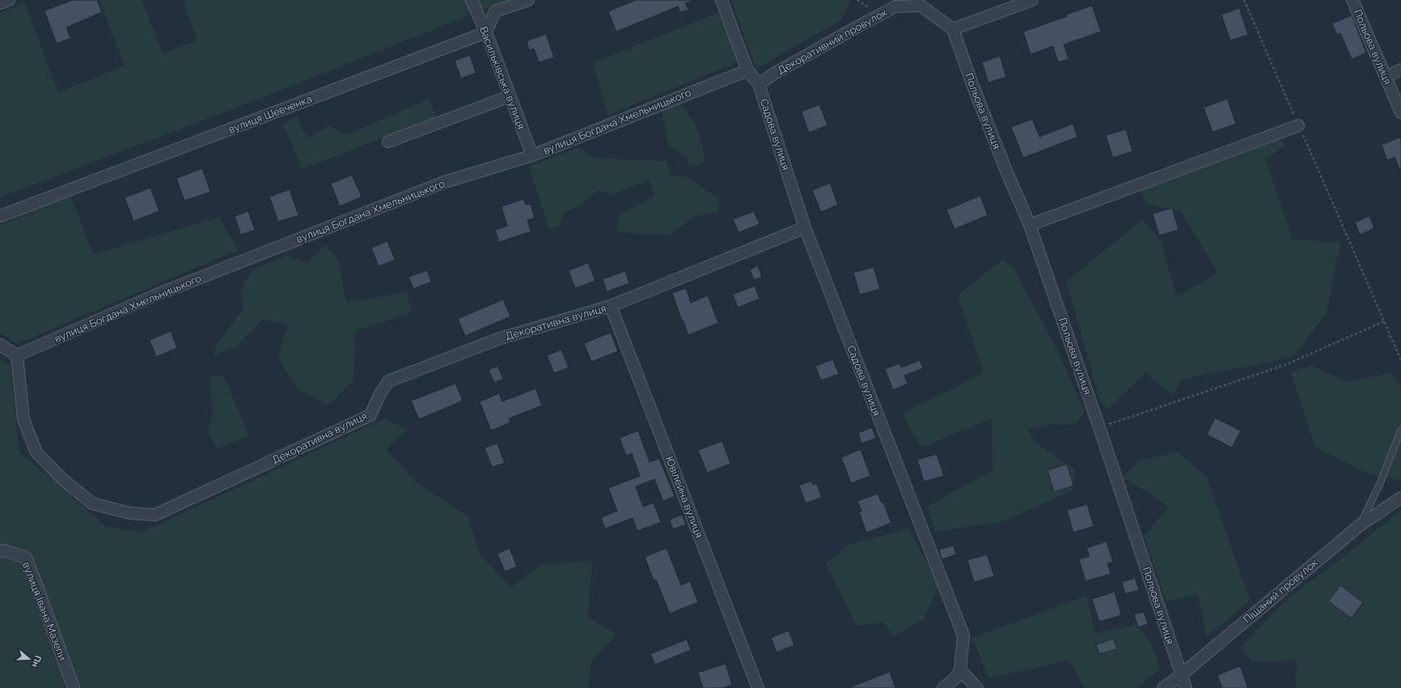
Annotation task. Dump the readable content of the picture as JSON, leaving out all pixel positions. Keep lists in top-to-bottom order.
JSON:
{
  "streets": {
    "street": [
      "Декоративний провулок",
      "Польова вулиця",
      "Васильківська вулиця",
      "вулиця Шевченка",
      "вулиця Богдана Хмельницького",
      "Садова вулиця",
      "Декоративна вулиця",
      "Ювілейна вулиця",
      "Піщаний провулок",
      "вулиця Івана Мазепи"
    ]
  },
  "crossings": [
    ["Декоративний провулок", "Польова вулиця"],
    ["Декоративний провулок", "Садова вулиця"],
    ["Польова вулиця", "Піщаний провулок"],
    ["Васильківська вулиця", "вулиця Шевченка"],
    ["Васильківська вулиця", "вулиця Богдана Хмельницького"],
    ["вулиця Богдана Хмельницького", "Садова вулиця"],
    ["вулиця Богдана Хмельницького", "Декоративна вулиця"],
    ["Садова вулиця", "Декоративна вулиця"],
    ["Декоративна вулиця", "Ювілейна вулиця"]
  ],
  "north": "right"
}
